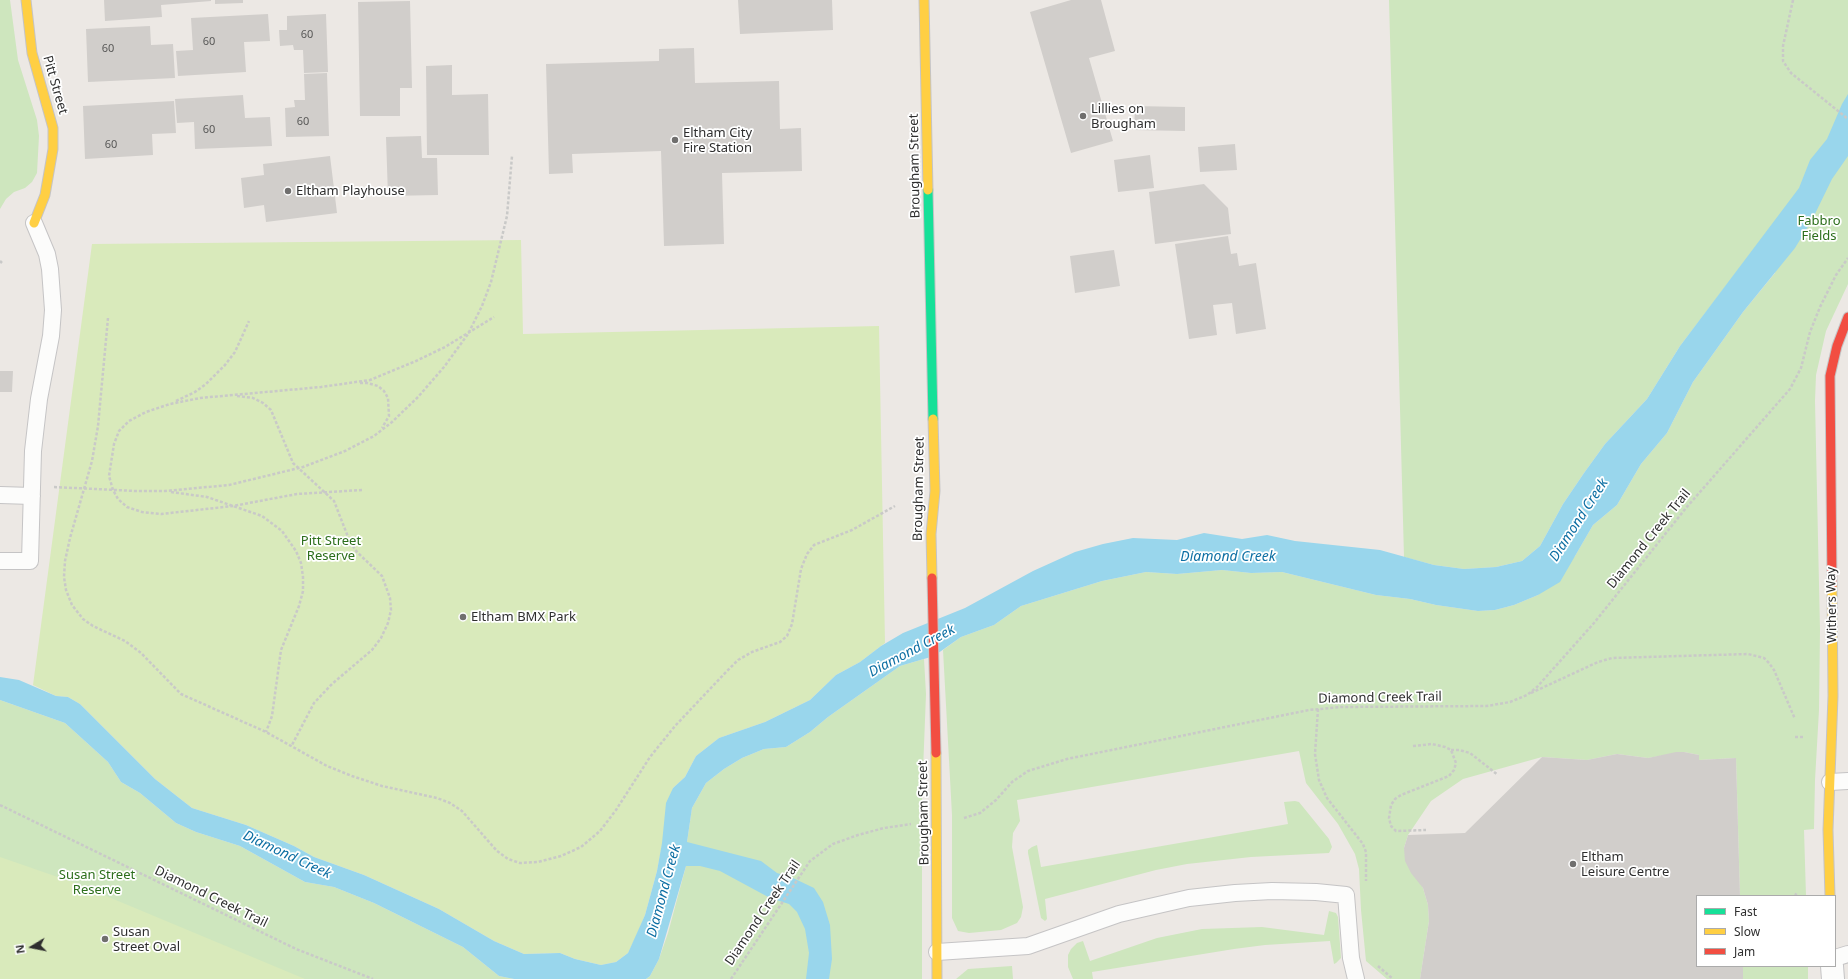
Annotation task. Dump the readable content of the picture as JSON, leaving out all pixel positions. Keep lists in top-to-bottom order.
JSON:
{
  "streets": {
    "street": ["Pitt Street", "Brougham Street", "Withers Way"],
    "path": ["Diamond Creek Trail"]
  },
  "crossings": [
    ["Brougham Street", "Diamond Creek Trail"]
  ],
  "water": ["Diamond Creek"],
  "parks": ["Fabbro Fields", "Pitt Street Reserve", "Susan Street Reserve"],
  "places": [
    "Lillies on Brougham",
    "Eltham City Fire Station",
    "Eltham Playhouse",
    "Eltham BMX Park",
    "Eltham Leisure Centre",
    "Susan Street Oval"
  ],
  "house_numbers": [
    "60",
    "60",
    "60",
    "60",
    "60",
    "60"
  ],
  "legend": ["Fast", "Slow", "Jam"],
  "north": "left"
}
